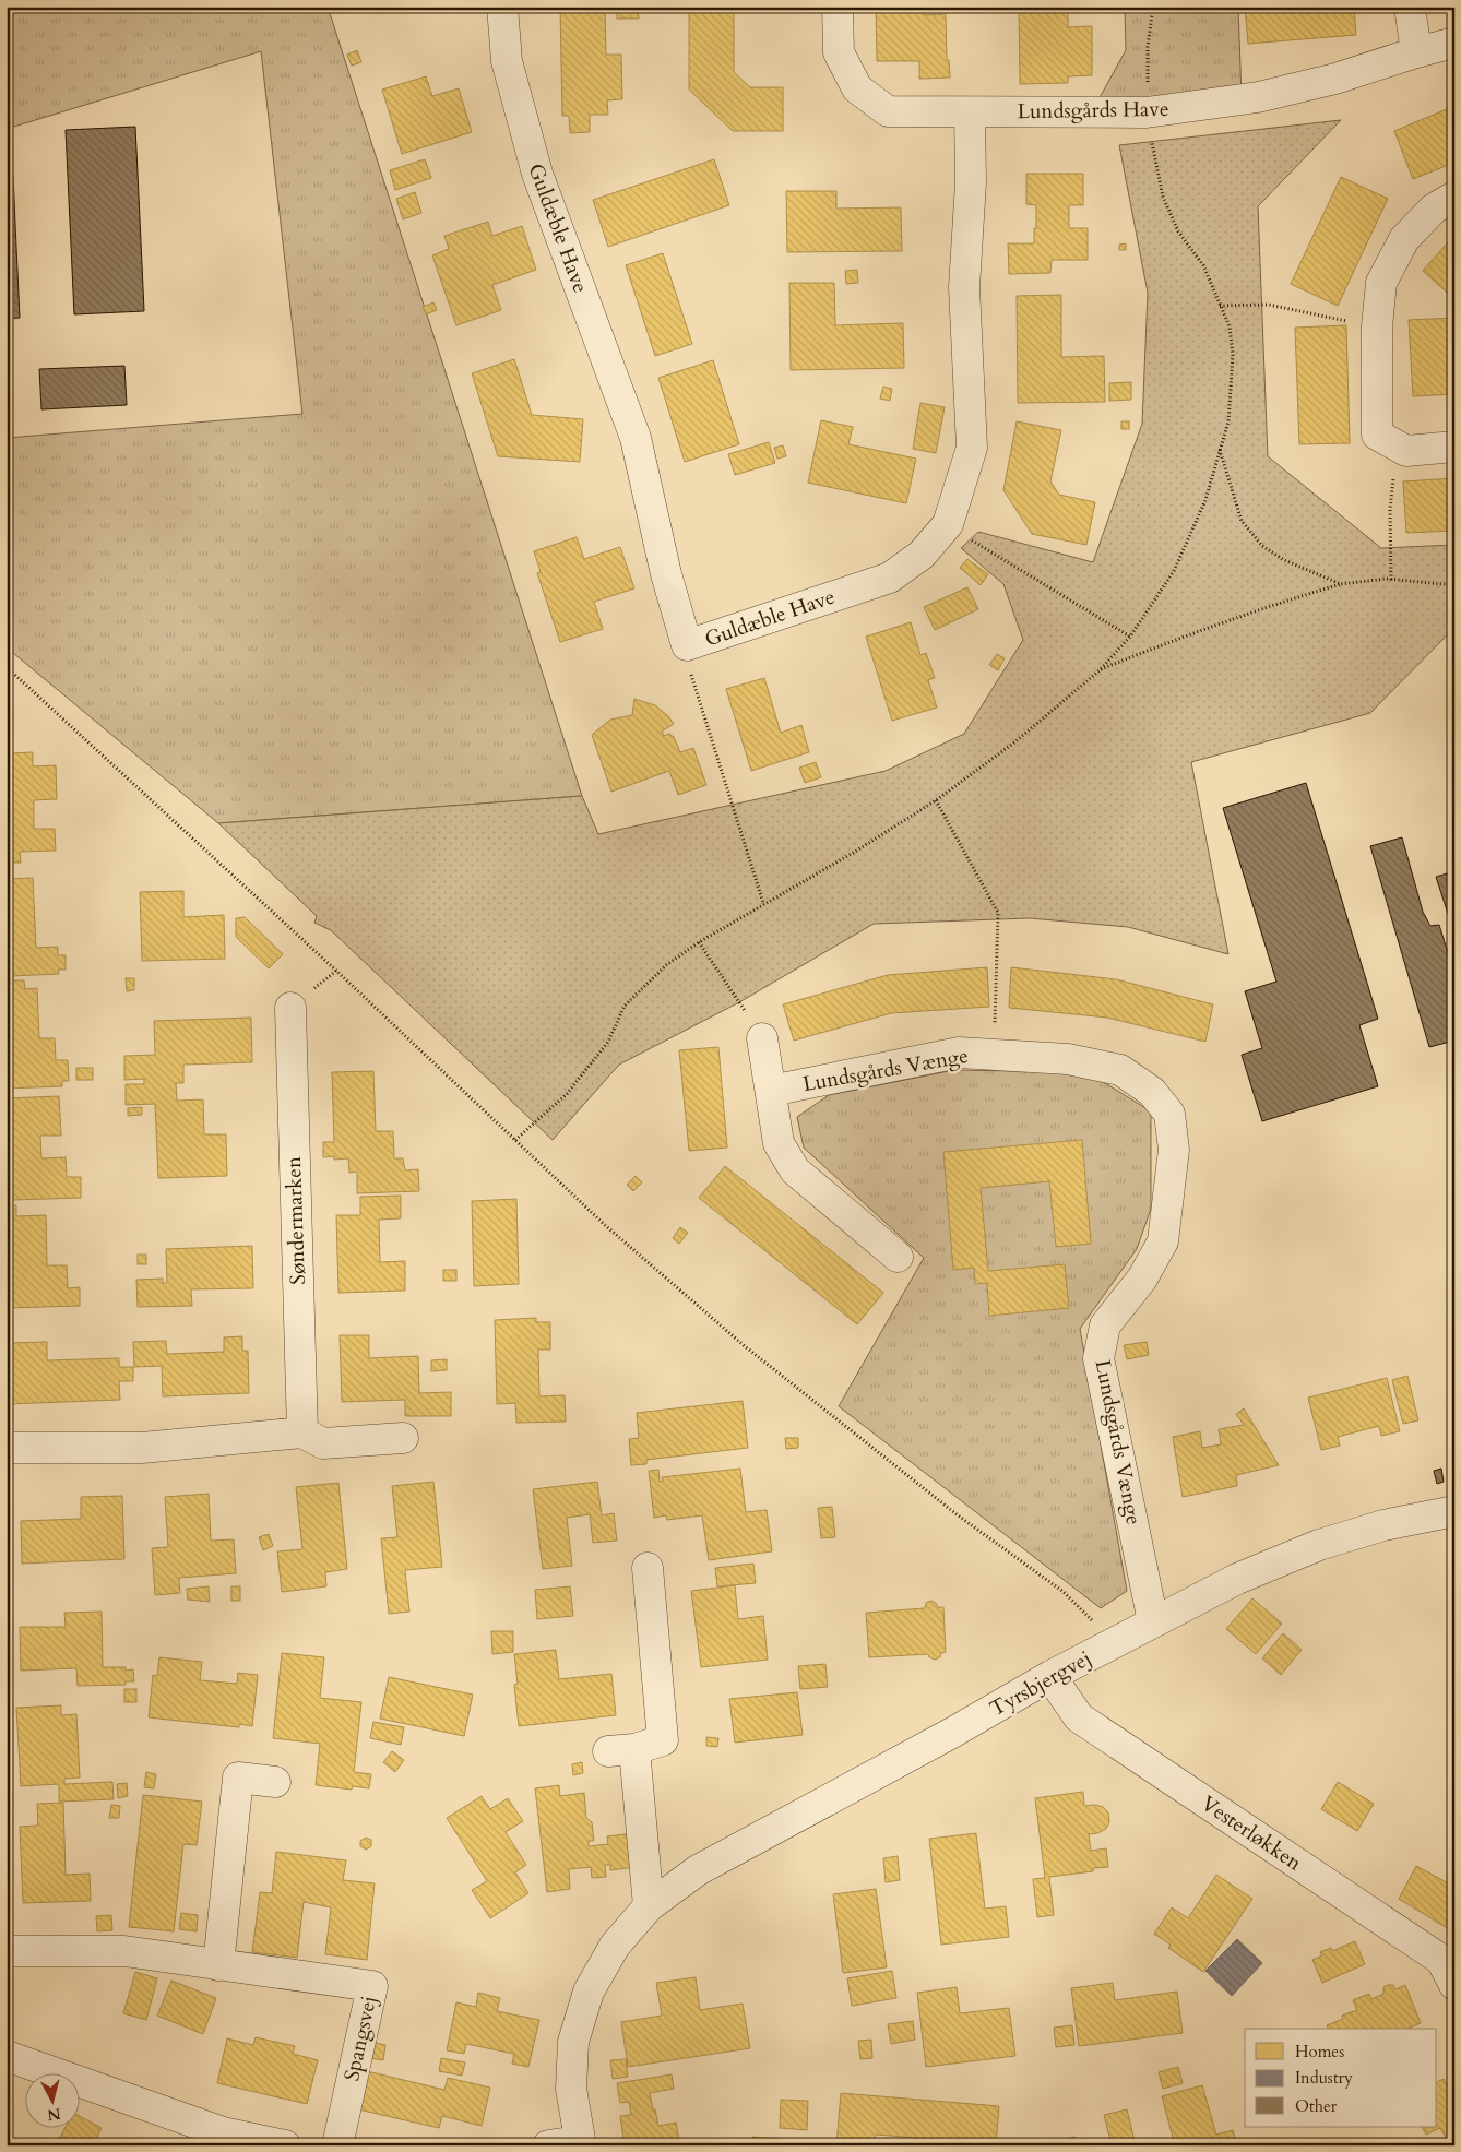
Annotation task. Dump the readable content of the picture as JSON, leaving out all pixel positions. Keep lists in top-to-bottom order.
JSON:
{
  "streets": {
    "street": [
      "Lundsgårds Have",
      "Guldæble Have",
      "Lundsgårds Vænge",
      "Søndermarken",
      "Tyrsbjergvej",
      "Vesterløkken",
      "Spangsvej"
    ]
  },
  "crossings": [
    ["Lundsgårds Have", "Guldæble Have"],
    ["Lundsgårds Vænge", "Tyrsbjergvej"],
    ["Tyrsbjergvej", "Vesterløkken"]
  ],
  "legend": ["Homes", "Industry", "Other"],
  "north": "bottom"
}
